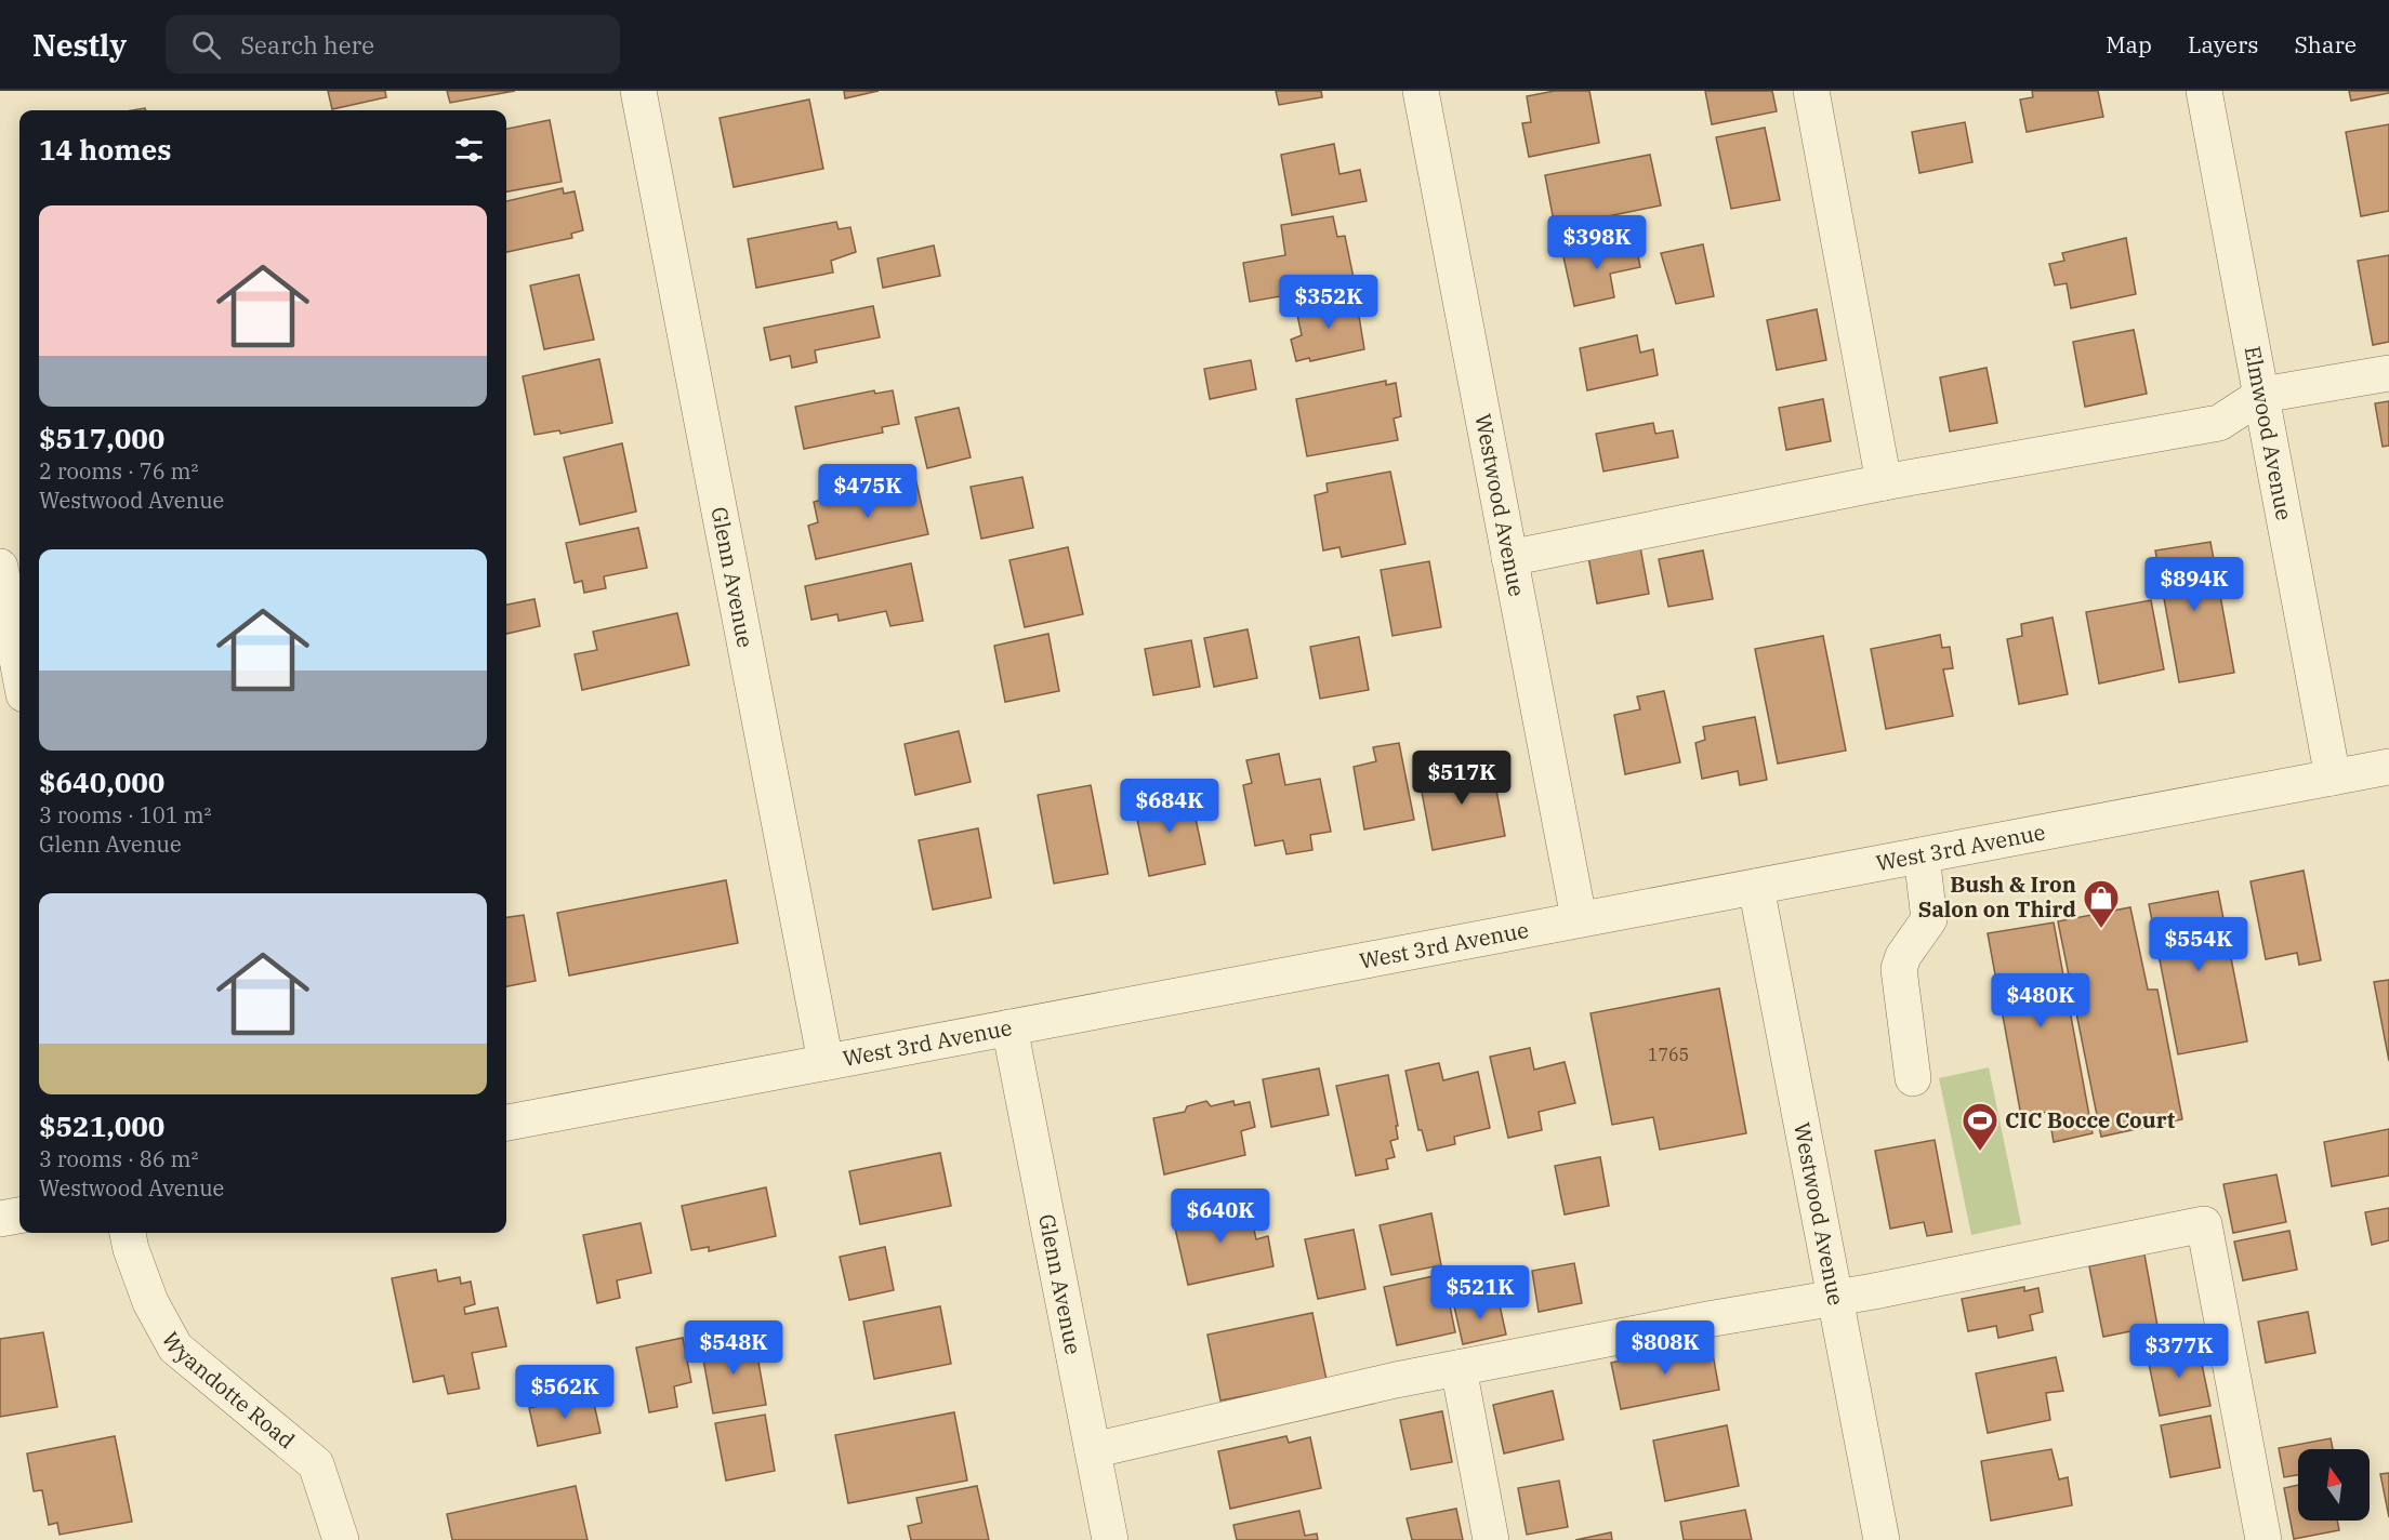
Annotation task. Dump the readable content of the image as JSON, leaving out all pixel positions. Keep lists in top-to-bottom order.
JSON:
{
  "streets": {
    "street": [
      "Elmwood Avenue",
      "Westwood Avenue",
      "Glenn Avenue",
      "West 3rd Avenue",
      "Wyandotte Road"
    ]
  },
  "crossings": [
    ["Elmwood Avenue", "West 3rd Avenue"],
    ["Westwood Avenue", "West 3rd Avenue"],
    ["Glenn Avenue", "West 3rd Avenue"]
  ],
  "places": {
    "shop": ["Bush & Iron Salon on Third"],
    "sports": ["CIC Bocce Court"]
  },
  "house_numbers": ["1765"],
  "north": "top",
  "page": {
    "header": "Nestly",
    "search": "Search here",
    "nav": ["Map", "Layers", "Share"],
    "heading": "14 homes",
    "list": [
      {
        "name": "$517,000",
        "note": "2 rooms · 76 m² · Westwood Avenue"
      },
      {
        "name": "$640,000",
        "note": "3 rooms · 101 m² · Glenn Avenue"
      },
      {
        "name": "$521,000",
        "note": "3 rooms · 86 m² · Westwood Avenue"
      }
    ],
    "price": [
      "$398K",
      "$352K",
      "$475K",
      "$894K",
      "$517K",
      "$684K",
      "$554K",
      "$480K",
      "$640K",
      "$521K",
      "$548K",
      "$808K",
      "$377K",
      "$562K"
    ]
  }
}
